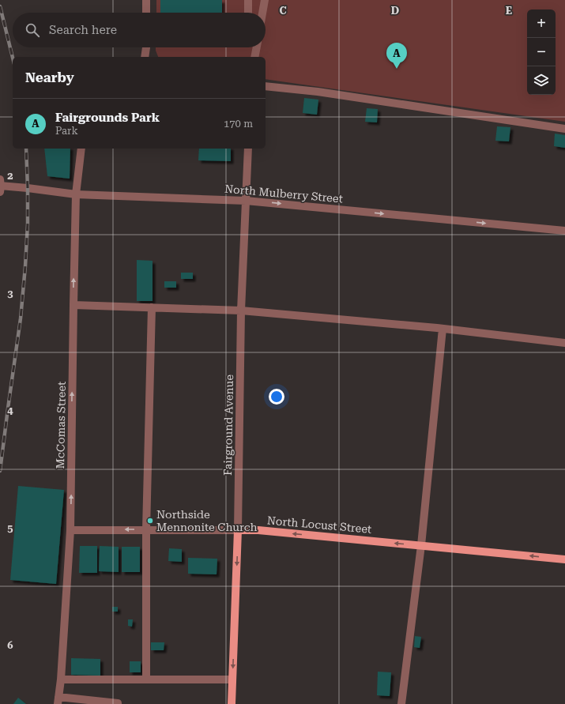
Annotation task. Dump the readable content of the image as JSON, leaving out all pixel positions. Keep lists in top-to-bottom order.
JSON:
{
  "streets": {
    "main road": ["Fairground Avenue", "North Locust Street"],
    "street": ["North Mulberry Street", "McComas Street"]
  },
  "crossings": [
    ["North Mulberry Street", "McComas Street"],
    ["North Mulberry Street", "Fairground Avenue"],
    ["McComas Street", "North Locust Street"],
    ["Fairground Avenue", "North Locust Street"]
  ],
  "one_way": ["North Mulberry Street", "McComas Street", "North Locust Street"],
  "places": ["Northside Mennonite Church"],
  "page": {
    "map_buttons": ["+", "−"],
    "search": "Search here",
    "pins": "A",
    "heading": "Nearby",
    "list": [
      {
        "mark": "A",
        "name": "Fairgrounds Park",
        "note": "Park",
        "value": "170 m"
      }
    ]
  },
  "grid": {
    "columns": ["C", "D", "E"],
    "rows": [
      "2",
      "3",
      "4",
      "5",
      "6"
    ]
  }
}
